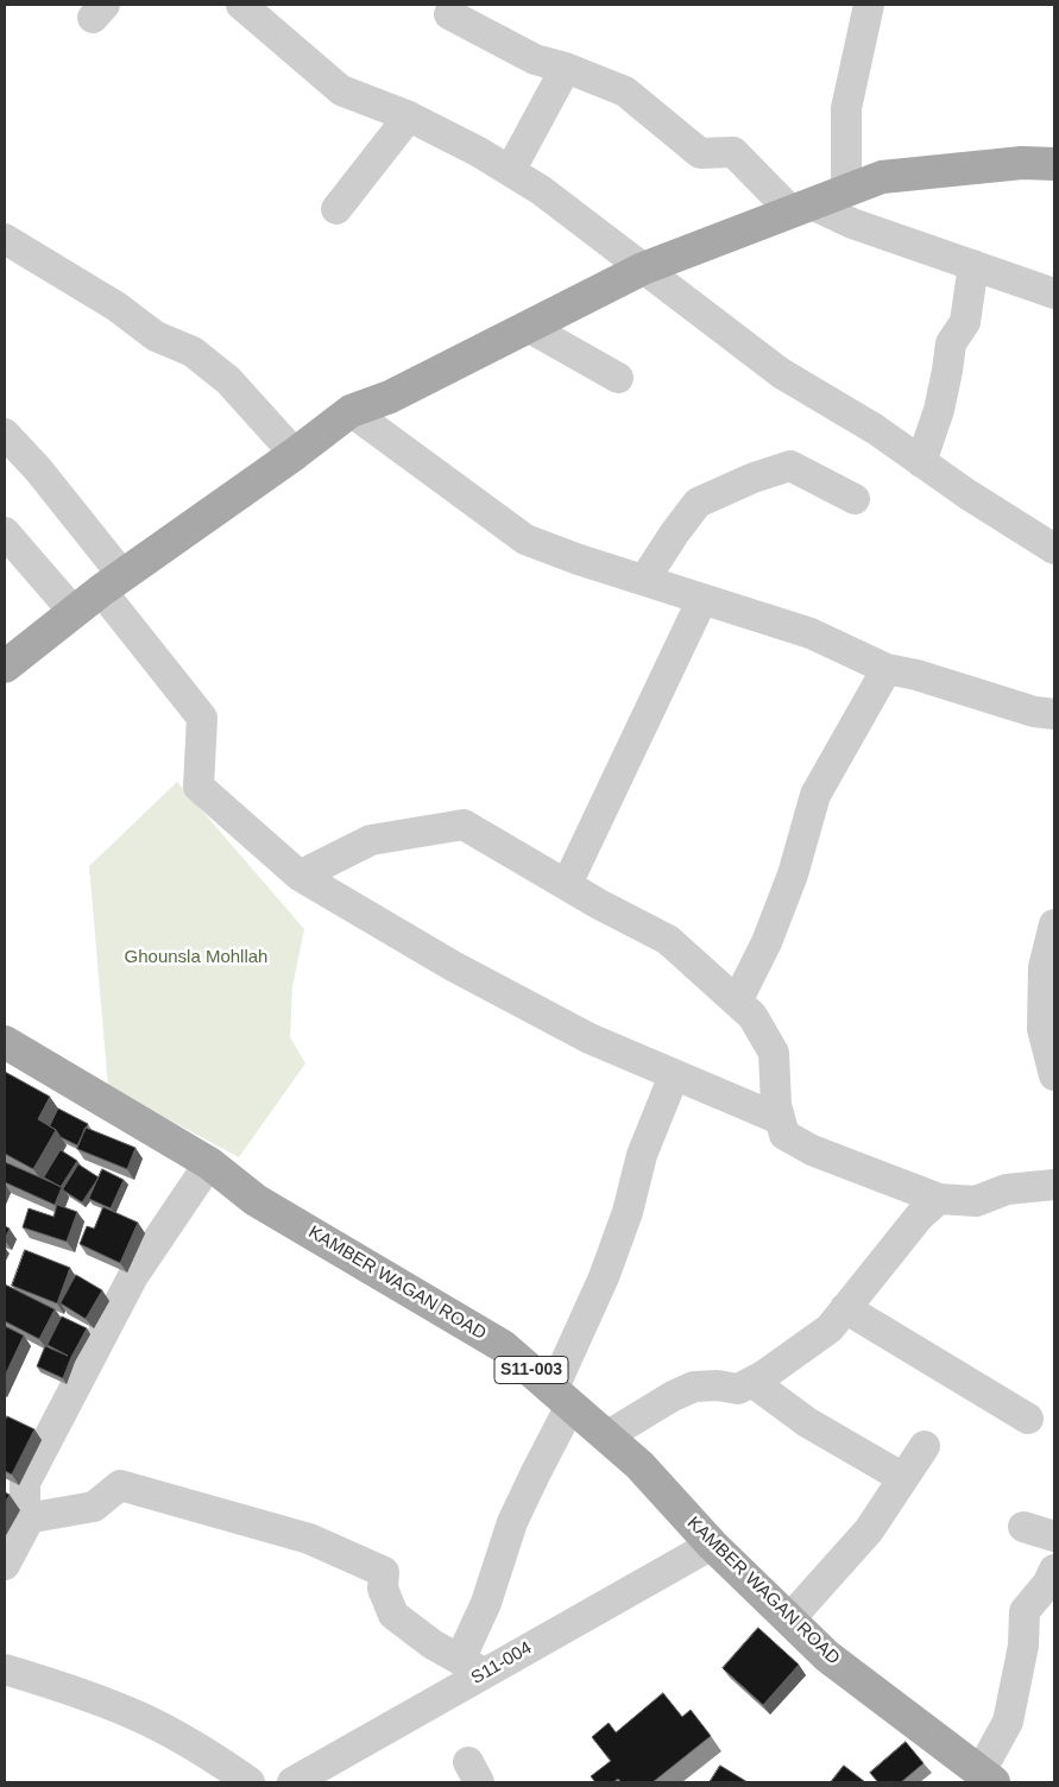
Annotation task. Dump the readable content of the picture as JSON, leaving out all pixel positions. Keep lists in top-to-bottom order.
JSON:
{
  "streets": {
    "main road": ["KAMBER WAGAN ROAD", "S11-003"],
    "street": ["S11-004"]
  },
  "crossings": [
    ["KAMBER WAGAN ROAD", "S11-004"]
  ],
  "parks": ["Ghounsla Mohllah"]
}
